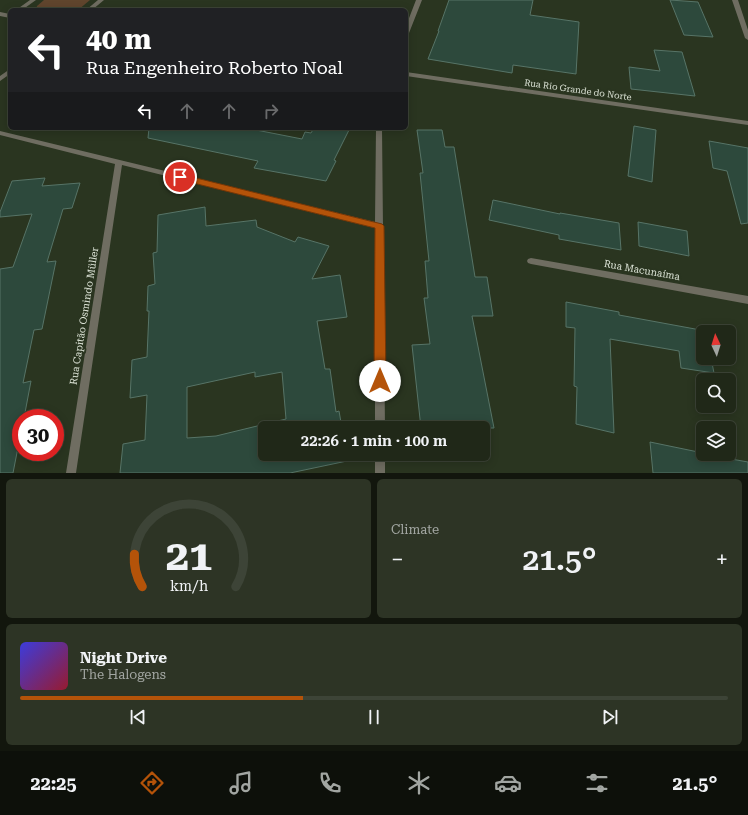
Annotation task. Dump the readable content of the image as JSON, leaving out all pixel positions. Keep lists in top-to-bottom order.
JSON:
{
  "streets": {
    "street": ["Rua Rio Grande do Norte", "Rua Macunaíma", "Rua Capitão Osmindo Müller"]
  },
  "north": "top",
  "page": {
    "turn": ["40 m", "Rua Engenheiro Roberto Noal"],
    "limit": "30",
    "trip": "22:26 · 1 min · 100 m",
    "tile": "Climate",
    "heat": ["−", "21.5°", "+"],
    "song": ["Night Drive", "The Halogens"],
    "tabs": ["22:25", "21.5°"],
    "gauge": ["21", "km/h"]
  }
}
